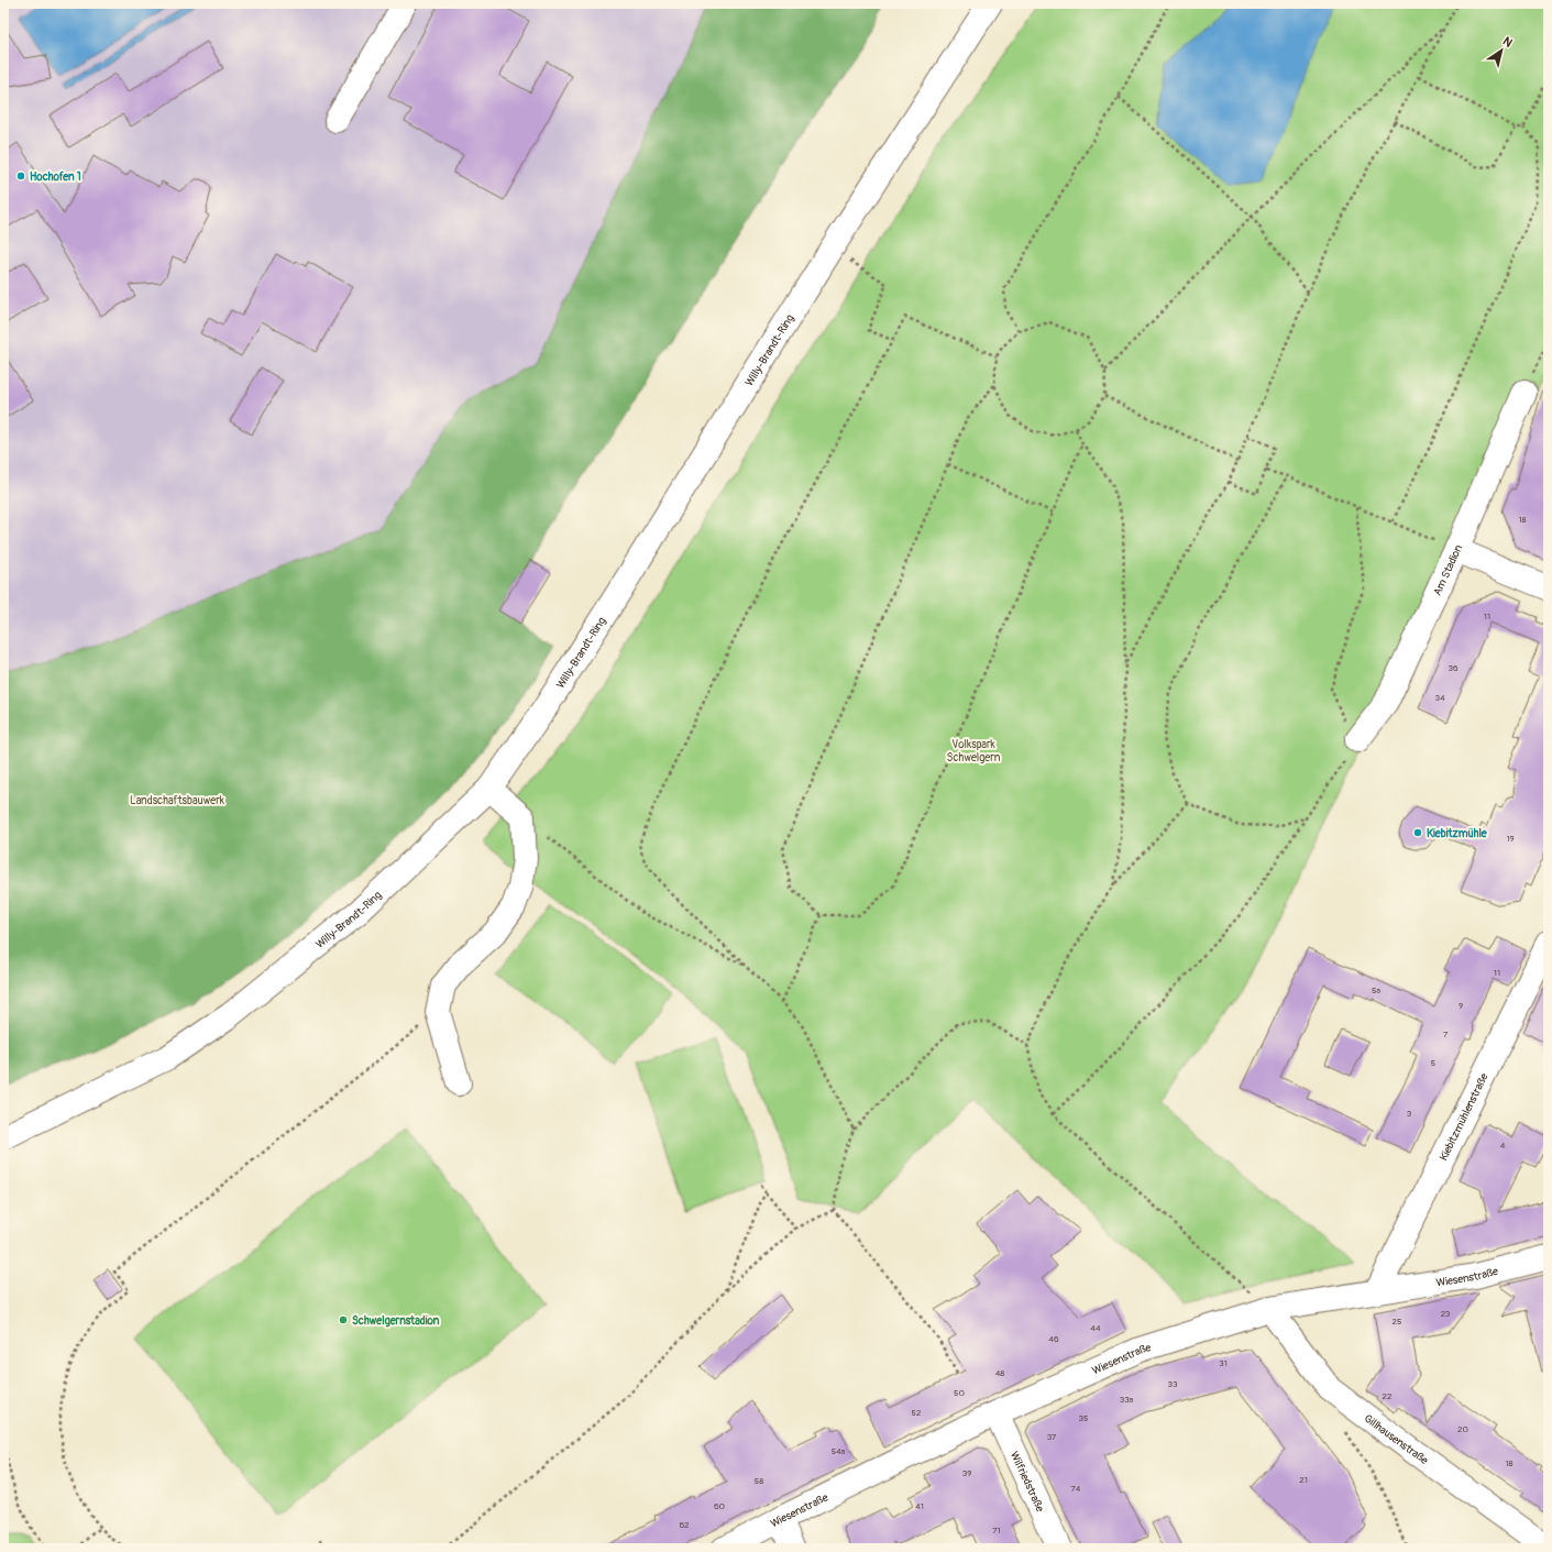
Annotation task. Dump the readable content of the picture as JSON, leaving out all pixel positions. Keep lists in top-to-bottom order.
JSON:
{
  "streets": {
    "street": [
      "Willy-Brandt-Ring",
      "Am Stadion",
      "Kiebitzmühlenstraße",
      "Wiesenstraße",
      "Gillhausenstraße",
      "Wilfriedstraße"
    ]
  },
  "crossings": [
    ["Kiebitzmühlenstraße", "Wiesenstraße"],
    ["Wiesenstraße", "Gillhausenstraße"],
    ["Wiesenstraße", "Wilfriedstraße"]
  ],
  "parks": ["Volkspark Schwelgern", "Landschaftsbauwerk"],
  "places": ["Hochofen 1", "Kiebitzmühle", "Schwelgernstadion"],
  "house_numbers": [
    "18",
    "11",
    "36",
    "34",
    "19",
    "11",
    "5a",
    "9",
    "7",
    "5",
    "3",
    "4",
    "23",
    "25",
    "44",
    "46",
    "31",
    "48",
    "33",
    "50",
    "22",
    "33a",
    "52",
    "35",
    "20",
    "37",
    "54a",
    "18",
    "39",
    "21",
    "58",
    "74",
    "60",
    "41",
    "62",
    "71"
  ],
  "north": "top right"
}
